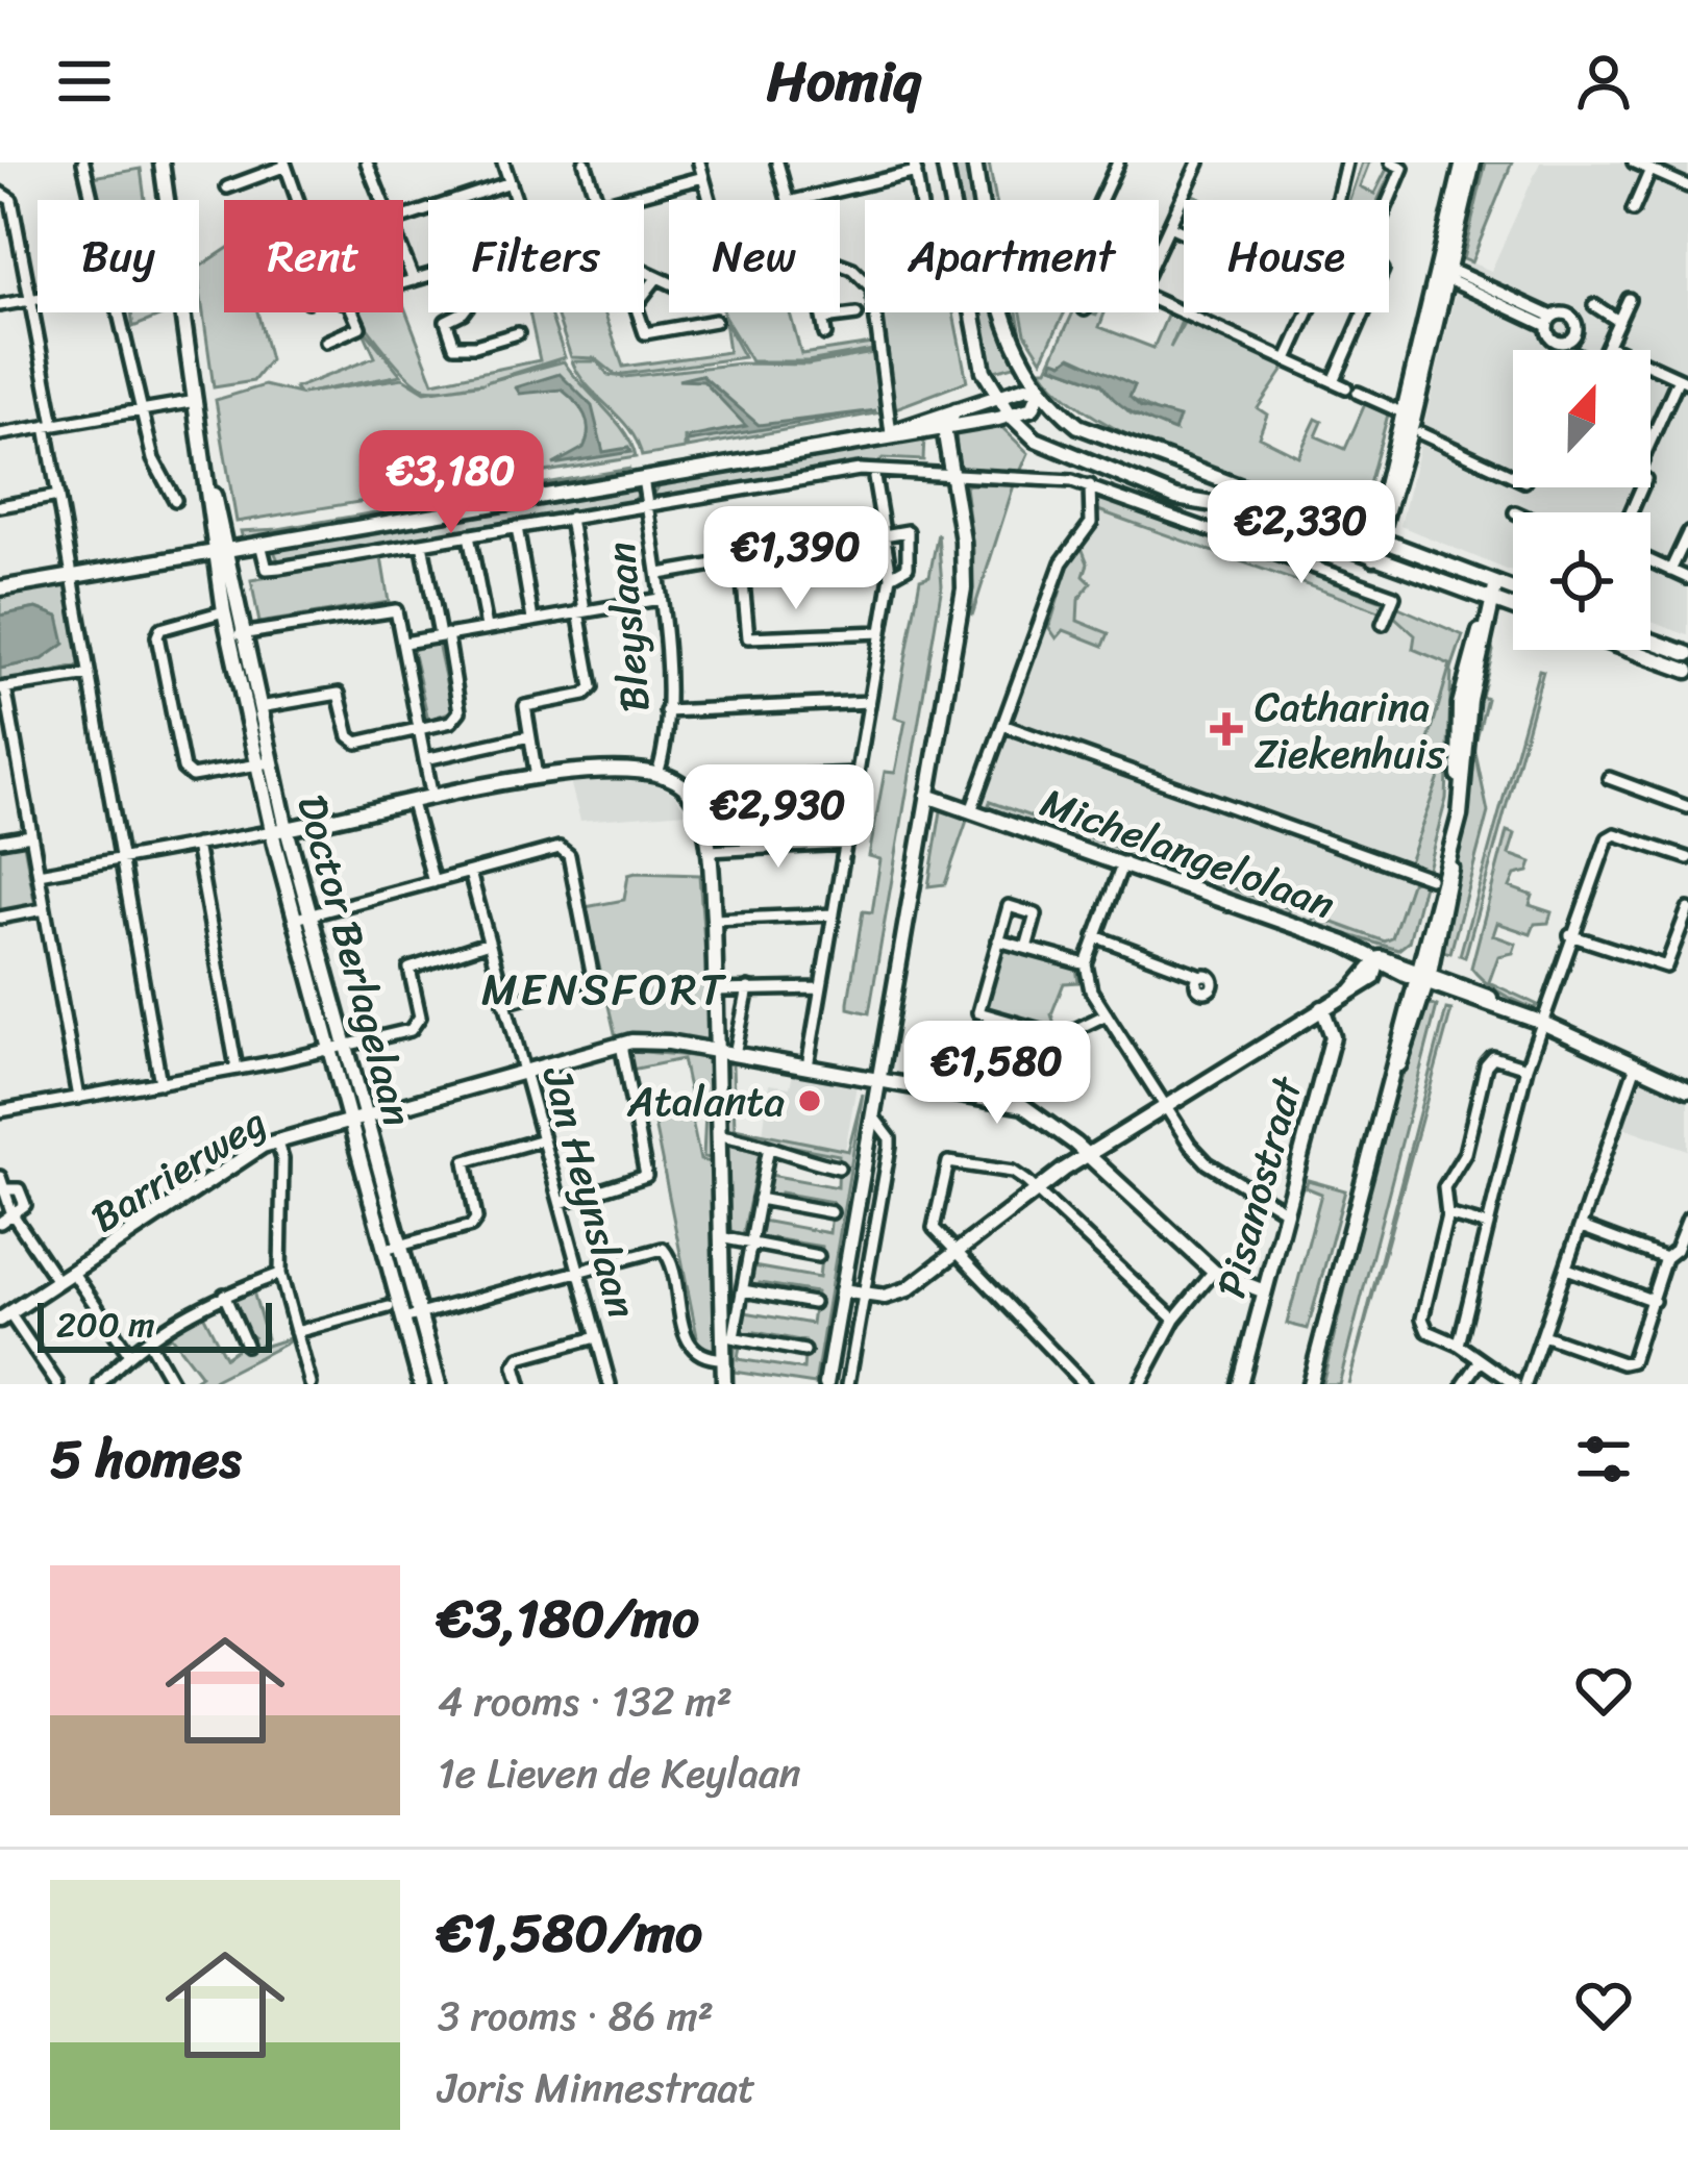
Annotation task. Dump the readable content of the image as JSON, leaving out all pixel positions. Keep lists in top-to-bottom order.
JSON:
{
  "streets": {
    "main road": [
      "Michelangelolaan",
      "Doctor Berlagelaan",
      "Barrierweg",
      "Pisanostraat"
    ],
    "street": ["Bleyslaan", "Jan Heynslaan"]
  },
  "crossings": [
    ["Doctor Berlagelaan", "Barrierweg"],
    ["Barrierweg", "Jan Heynslaan"]
  ],
  "districts": ["MENSFORT"],
  "places": {
    "health": ["Catharina Ziekenhuis"],
    "other": ["Atalanta"]
  },
  "scale_bar": "200 m",
  "north": "top",
  "page": {
    "header": "Homiq",
    "chip": [
      "Buy",
      "Rent",
      "Filters",
      "New",
      "Apartment",
      "House"
    ],
    "price": [
      "€3,180",
      "€2,330",
      "€1,390",
      "€2,930",
      "€1,580"
    ],
    "scale": "200 m",
    "heading": "5 homes",
    "list": [
      {
        "name": "€3,180/mo",
        "note": "4 rooms · 132 m² · 1e Lieven de Keylaan"
      },
      {
        "name": "€1,580/mo",
        "note": "3 rooms · 86 m² · Joris Minnestraat"
      }
    ]
  }
}
